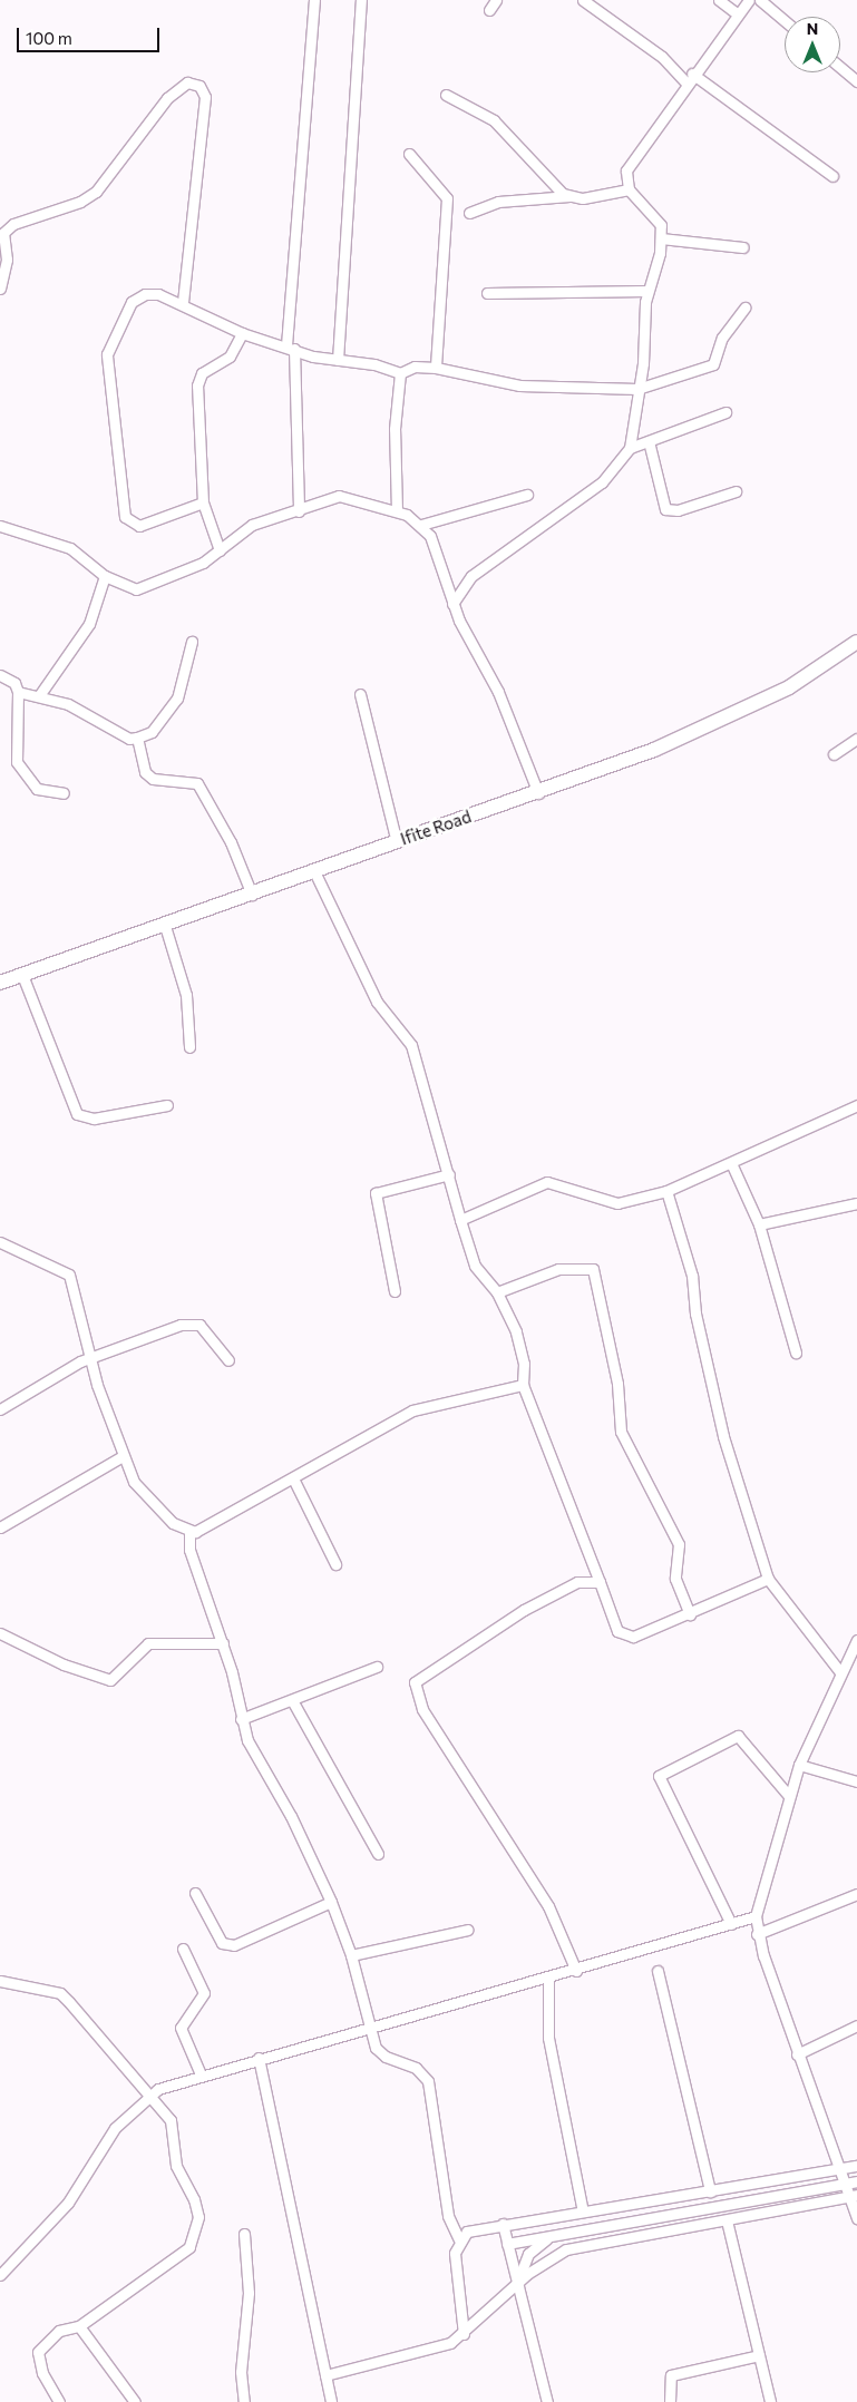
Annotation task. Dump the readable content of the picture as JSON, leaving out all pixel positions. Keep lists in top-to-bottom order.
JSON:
{
  "streets": {
    "street": ["Ifite Road"]
  },
  "scale_bar": "100 m",
  "north": "top"
}
